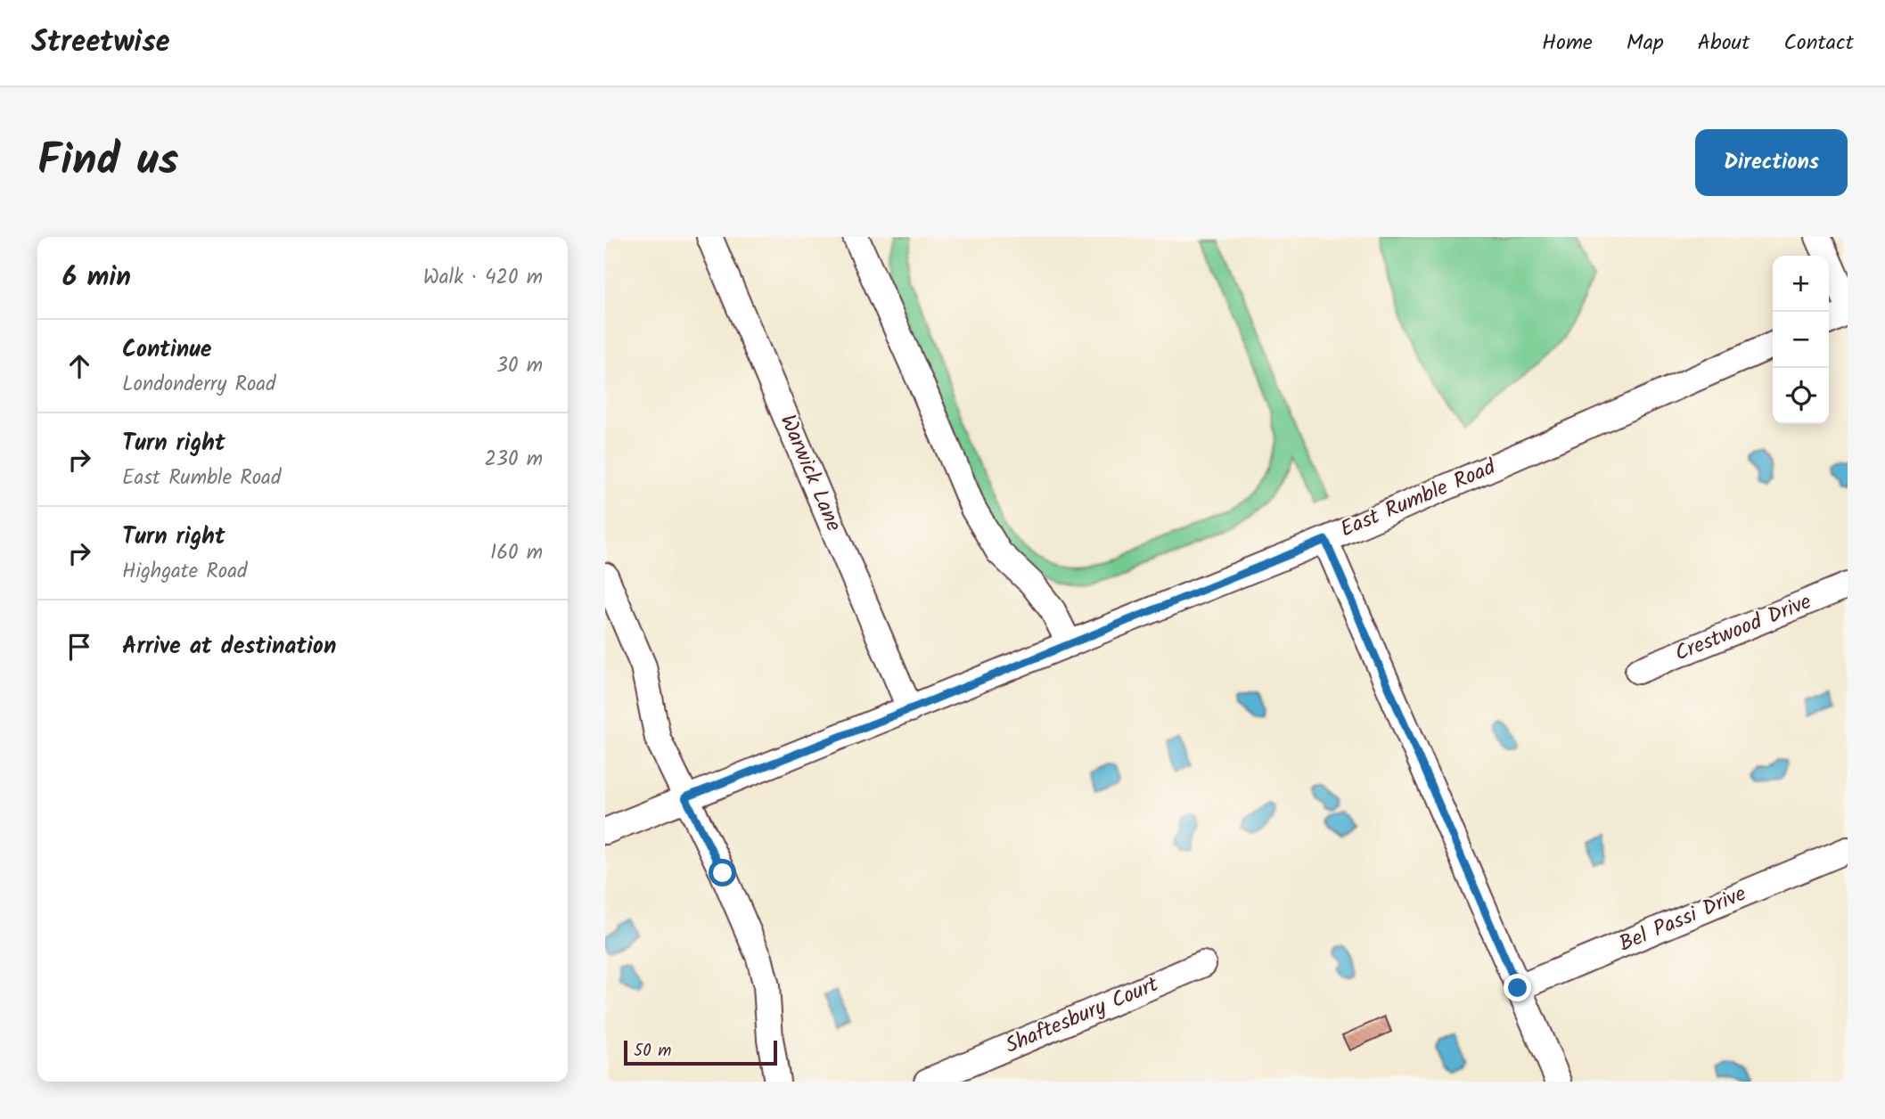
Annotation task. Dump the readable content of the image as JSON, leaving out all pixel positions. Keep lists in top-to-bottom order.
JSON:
{
  "streets": {
    "street": [
      "Warwick Lane",
      "East Rumble Road",
      "Crestwood Drive",
      "Bel Passi Drive",
      "Shaftesbury Court"
    ]
  },
  "crossings": [
    ["Warwick Lane", "East Rumble Road"]
  ],
  "scale_bar": "50 m",
  "page": {
    "header": "Streetwise",
    "nav": [
      "Home",
      "Map",
      "About",
      "Contact"
    ],
    "title": "Find us",
    "buttons": "Directions",
    "heading": ["6 min", "Walk · 420 m"],
    "map_buttons": ["+", "−"],
    "list": [
      ["Continue", "Londonderry Road", "30 m"],
      ["Turn right", "East Rumble Road", "230 m"],
      ["Turn right", "Highgate Road", "160 m"],
      "Arrive at destination"
    ],
    "scale": "50 m"
  }
}
